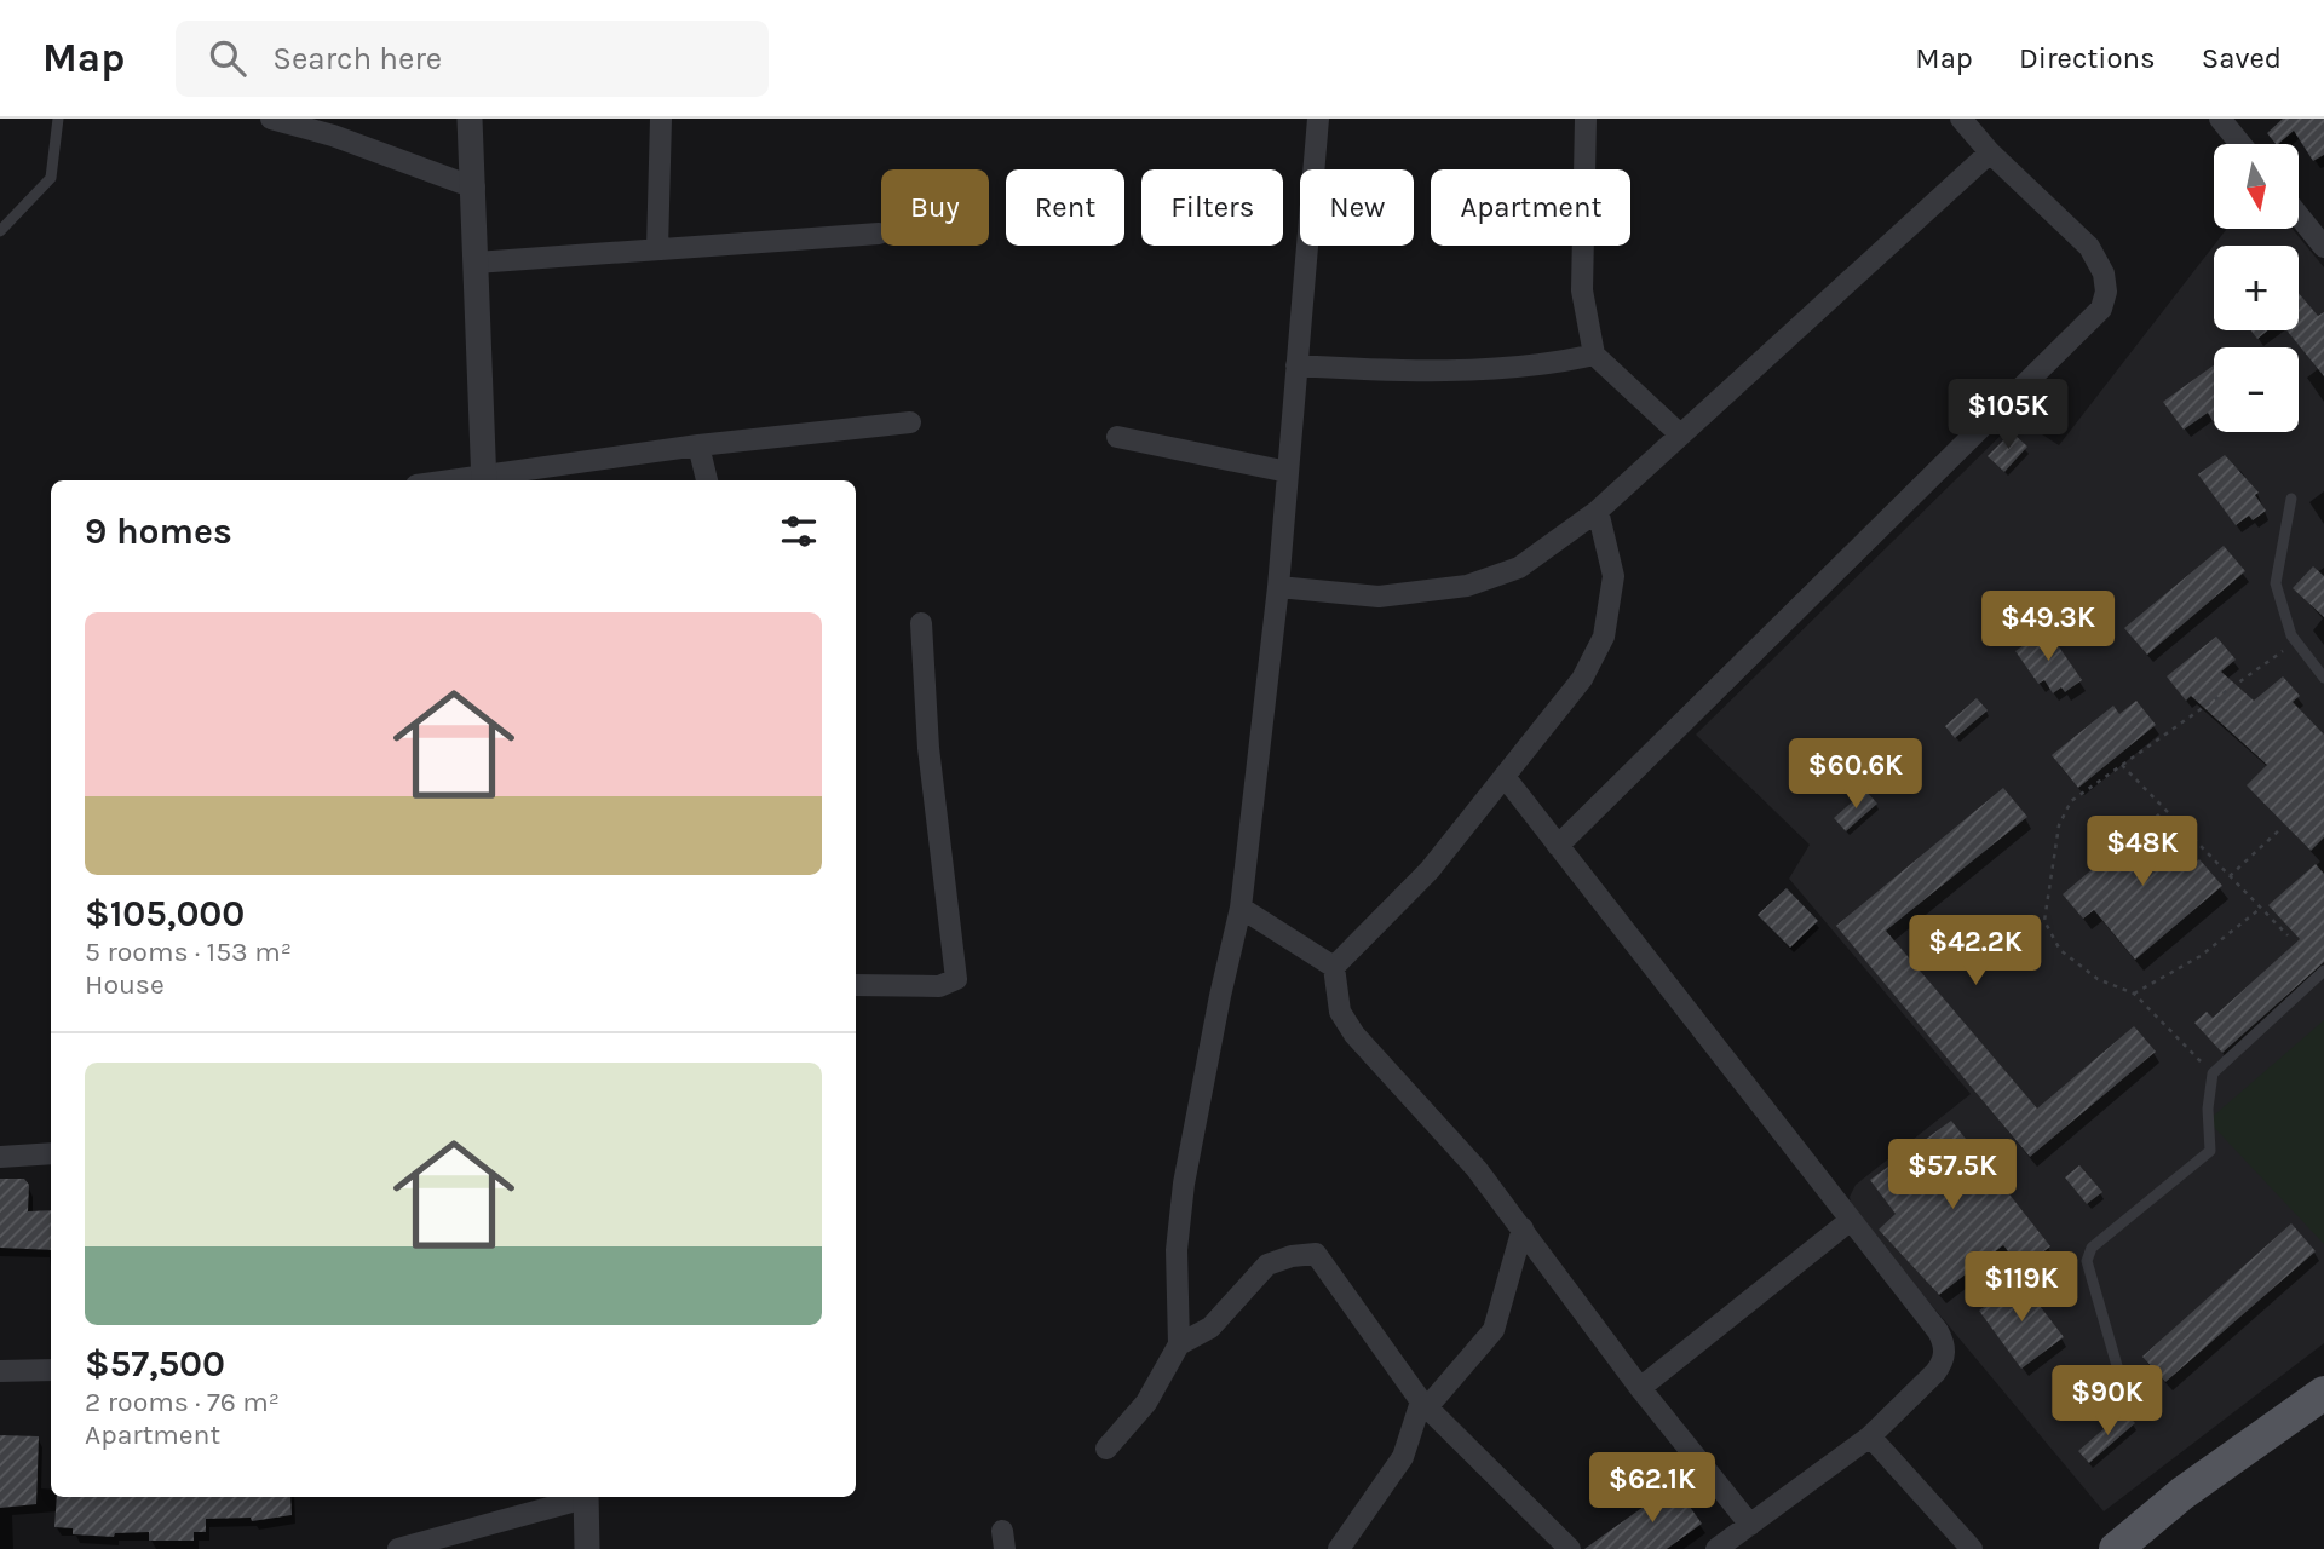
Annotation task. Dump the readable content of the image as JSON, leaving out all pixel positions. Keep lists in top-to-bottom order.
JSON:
{
  "north": "bottom",
  "page": {
    "header": "Map",
    "search": "Search here",
    "nav": ["Map", "Directions", "Saved"],
    "map_buttons": ["+", "−"],
    "chip": [
      "Buy",
      "Rent",
      "Filters",
      "New",
      "Apartment"
    ],
    "price": [
      "$105K",
      "$49.3K",
      "$60.6K",
      "$48K",
      "$42.2K",
      "$57.5K",
      "$119K",
      "$90K",
      "$62.1K"
    ],
    "heading": "9 homes",
    "list": [
      {
        "name": "$105,000",
        "note": "5 rooms · 153 m² · House"
      },
      {
        "name": "$57,500",
        "note": "2 rooms · 76 m² · Apartment"
      }
    ]
  }
}
